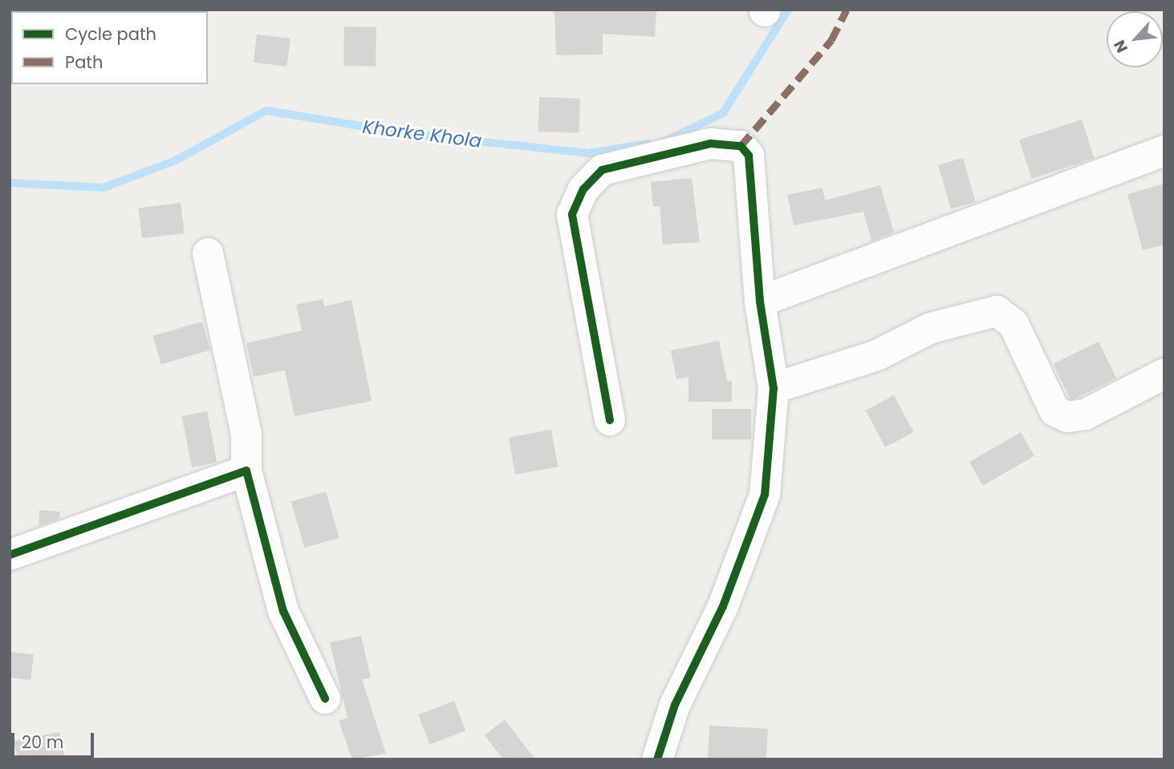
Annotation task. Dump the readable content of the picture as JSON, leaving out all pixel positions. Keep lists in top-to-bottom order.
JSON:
{
  "water": ["Khorke Khola"],
  "legend": ["Cycle path", "Path"],
  "scale_bar": "20 m",
  "north": "bottom left"
}
